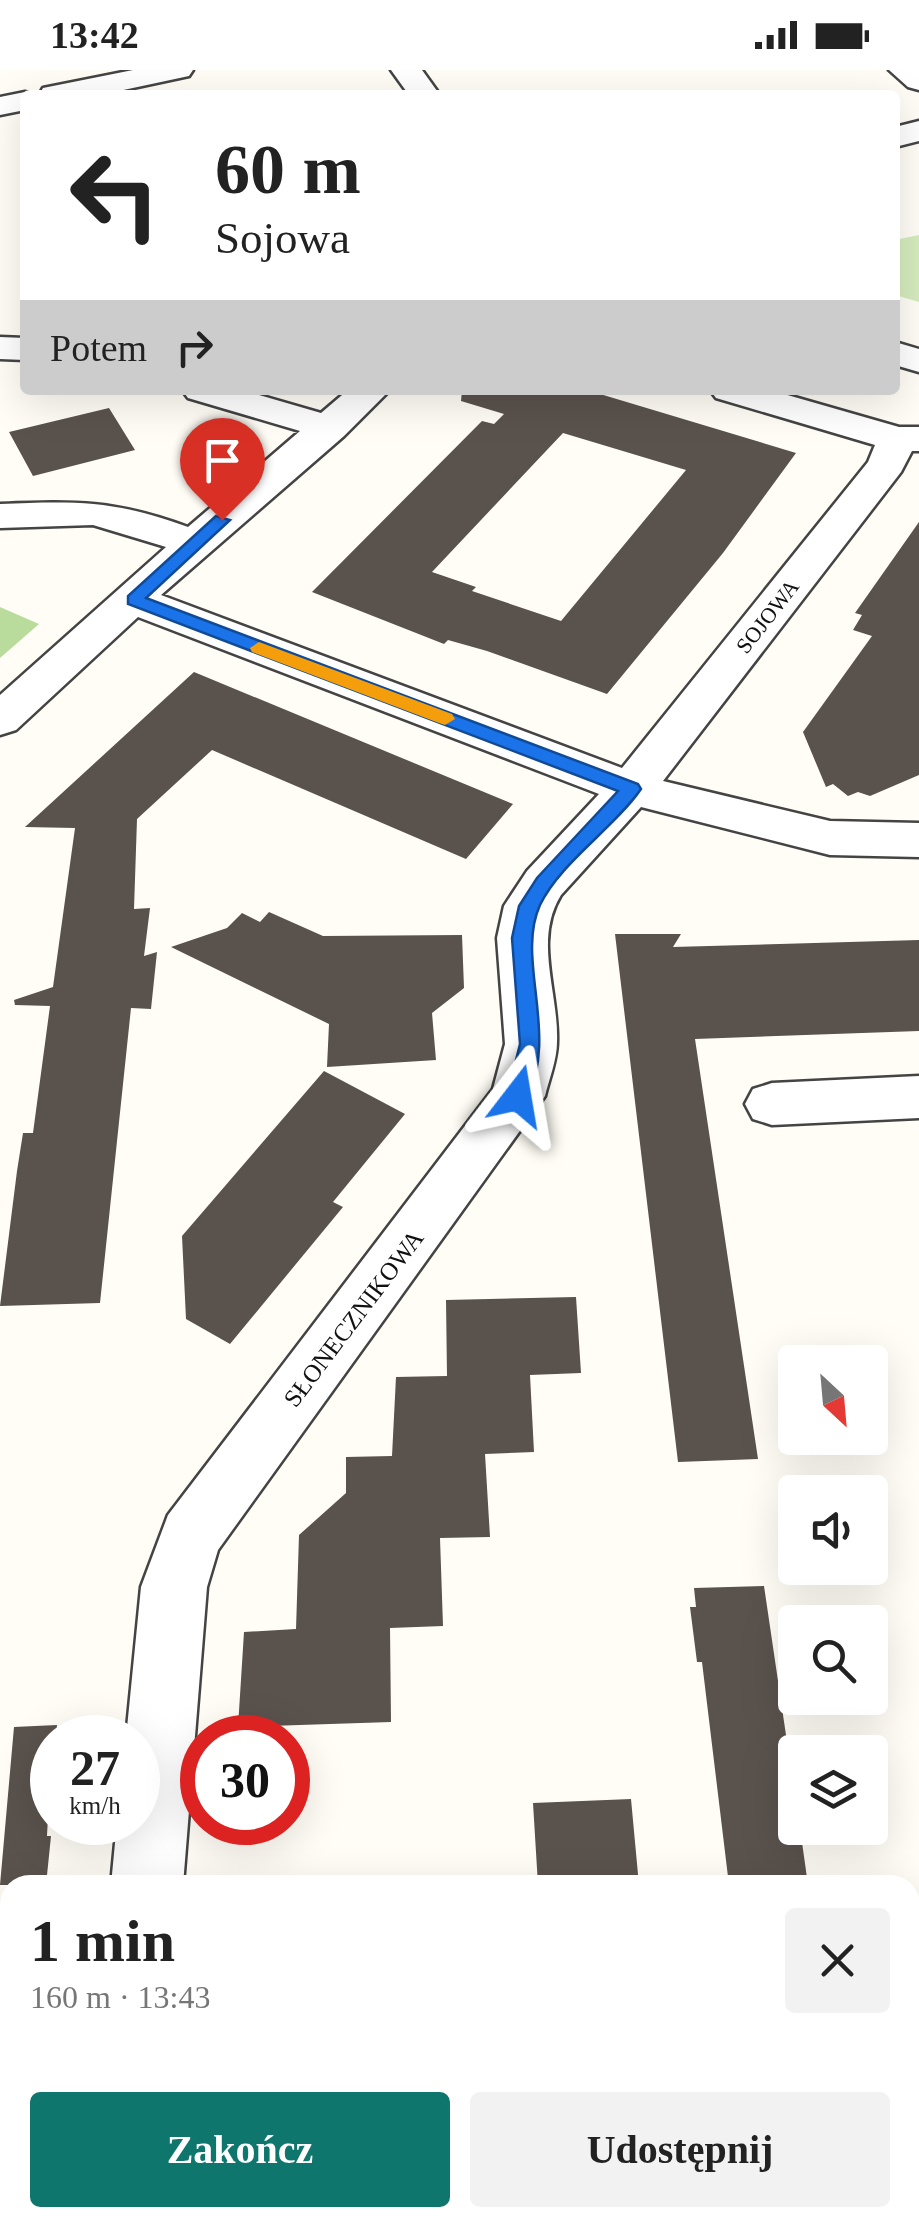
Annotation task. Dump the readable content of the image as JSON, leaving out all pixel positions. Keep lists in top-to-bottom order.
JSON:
{
  "streets": {
    "street": ["SOJOWA", "SŁONECZNIKOWA"]
  },
  "crossings": [
    ["SOJOWA", "SŁONECZNIKOWA"]
  ],
  "north": "bottom right",
  "page": {
    "status": "13:42",
    "turn": ["60 m", "Sojowa"],
    "then": "Potem",
    "speed": "27 km/h",
    "limit": "30",
    "heading": ["1 min", "160 m · 13:43"],
    "buttons": ["Zakończ", "Udostępnij"]
  }
}
